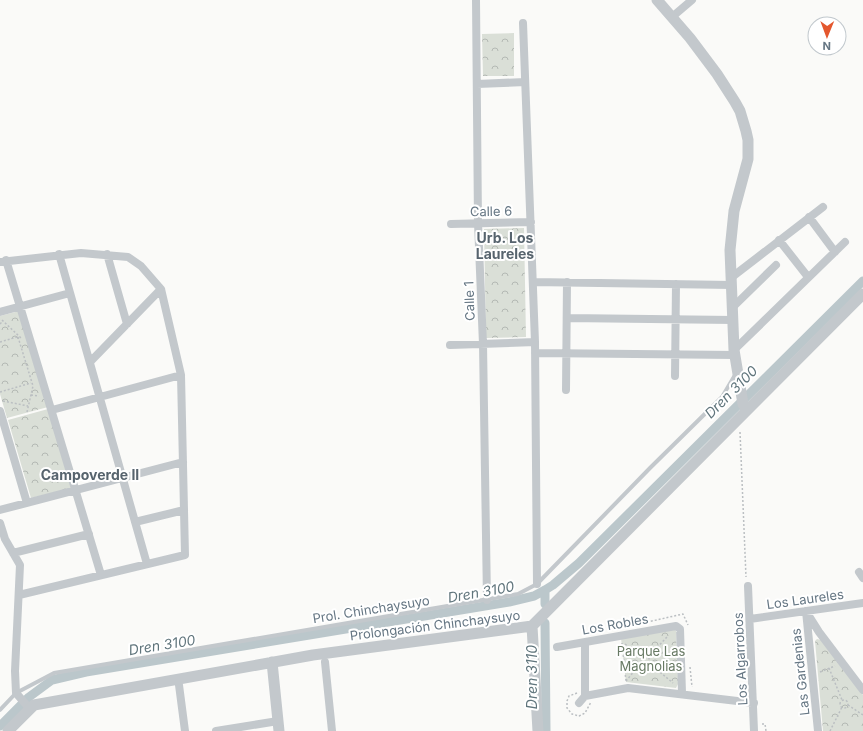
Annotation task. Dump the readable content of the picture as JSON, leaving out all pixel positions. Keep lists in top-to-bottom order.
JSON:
{
  "streets": {
    "street": [
      "Calle 6",
      "Calle 1",
      "Los Laureles",
      "Los Robles",
      "Prolongación Chinchaysuyo",
      "Los Algarrobos",
      "Las Gardenias"
    ],
    "lane": ["Prol. Chinchaysuyo"]
  },
  "crossings": [
    ["Calle 6", "Calle 1"],
    ["Calle 1", "Prol. Chinchaysuyo"],
    ["Los Laureles", "Los Algarrobos"],
    ["Los Laureles", "Las Gardenias"],
    ["Prol. Chinchaysuyo", "Prolongación Chinchaysuyo"]
  ],
  "districts": ["Urb. Los Laureles", "Campoverde II"],
  "water": ["Dren 3100", "Dren 3110"],
  "parks": ["Parque Las Magnolias"],
  "north": "bottom"
}
